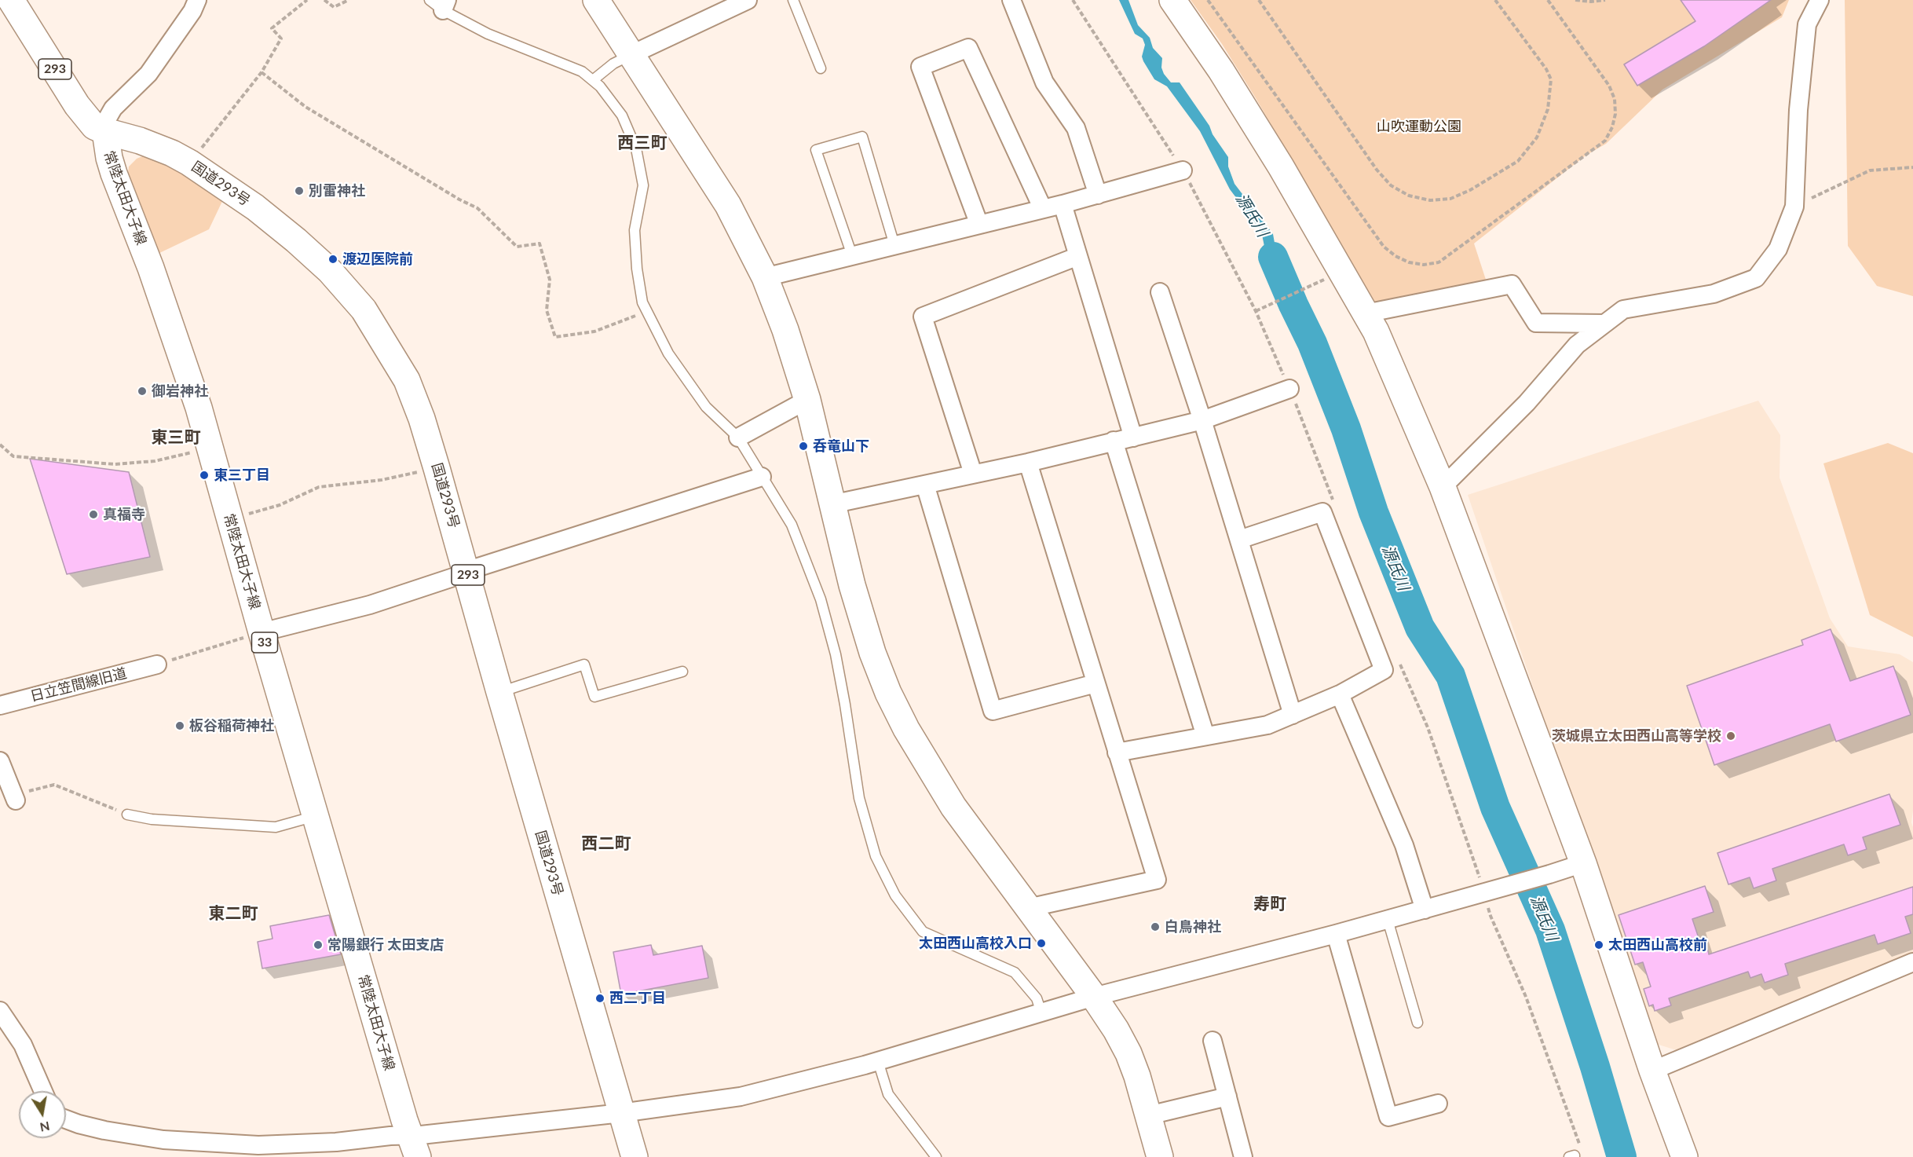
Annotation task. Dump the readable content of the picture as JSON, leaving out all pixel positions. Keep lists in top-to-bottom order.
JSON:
{
  "streets": {
    "main road": [
      "293",
      "国道293号",
      "常陸太田大子線",
      "33"
    ],
    "street": ["日立笠間線旧道"]
  },
  "crossings": [
    ["国道293号", "常陸太田大子線"]
  ],
  "districts": [
    "西三町",
    "東三町",
    "西二町",
    "寿町",
    "東二町"
  ],
  "water": ["源氏川"],
  "parks": ["山吹運動公園"],
  "places": [
    "別雷神社",
    "渡辺医院前",
    "御岩神社",
    "呑竜山下",
    "東三丁目",
    "真福寺",
    "板谷稲荷神社",
    "茨城県立太田西山高等学校",
    "白鳥神社",
    "太田西山高校入口",
    "常陽銀行 太田支店",
    "太田西山高校前",
    "西二丁目"
  ],
  "north": "bottom"
}
